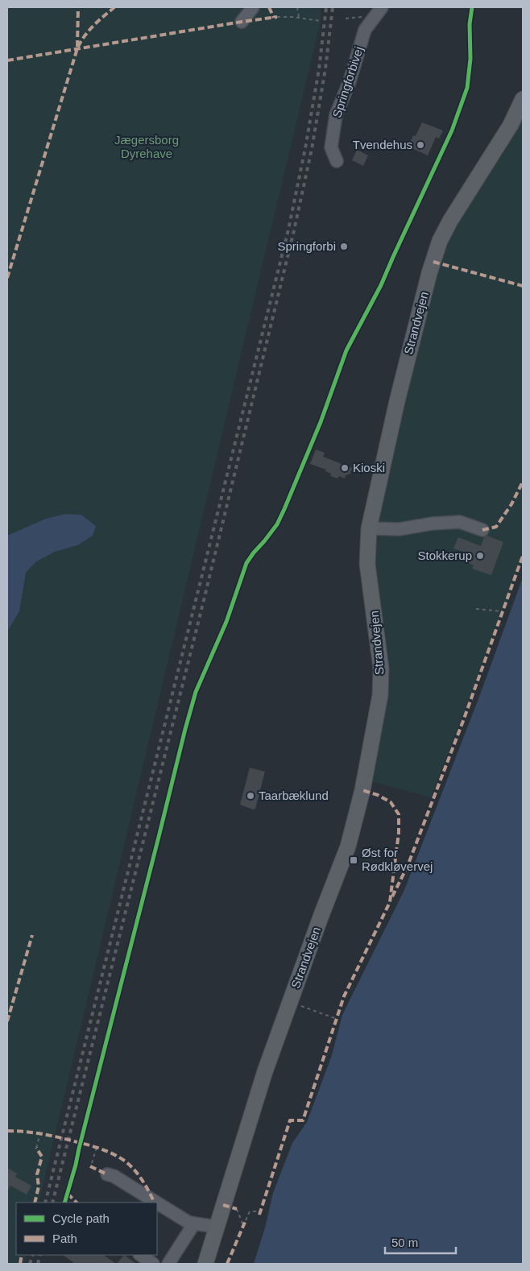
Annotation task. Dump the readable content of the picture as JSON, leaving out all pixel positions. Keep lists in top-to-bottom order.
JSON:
{
  "streets": {
    "main road": ["Strandvejen"],
    "street": ["Springforbivej"]
  },
  "parks": ["Jægersborg Dyrehave"],
  "places": {
    "other": [
      "Tvendehus",
      "Springforbi",
      "Kioski",
      "Stokkerup",
      "Taarbæklund"
    ],
    "transit": ["Øst for Rødkløvervej"]
  },
  "legend": ["Cycle path", "Path"],
  "scale_bar": "50 m"
}
